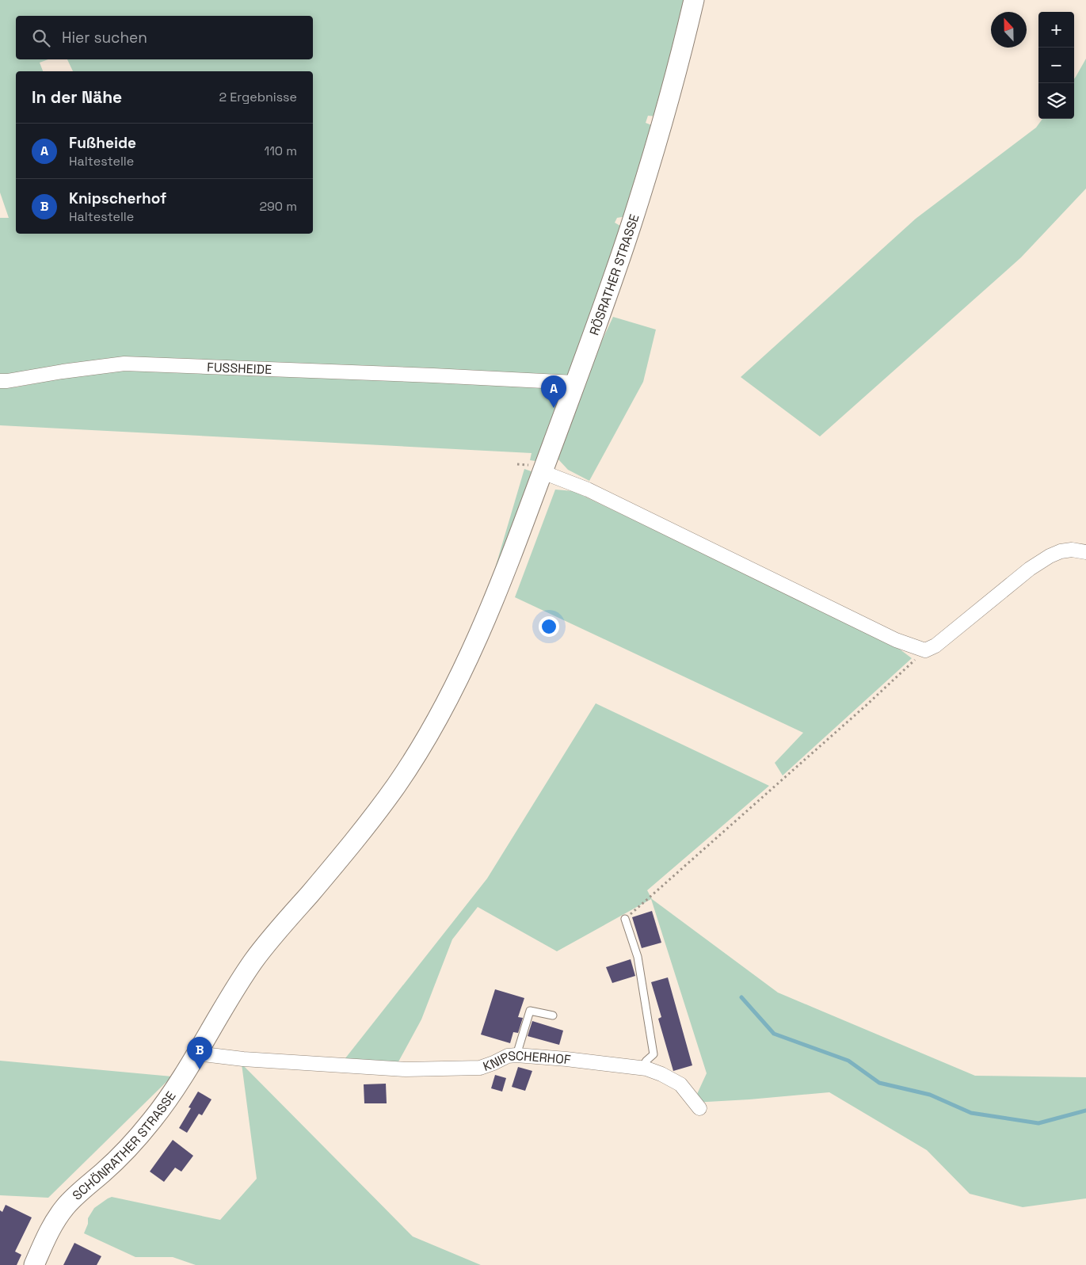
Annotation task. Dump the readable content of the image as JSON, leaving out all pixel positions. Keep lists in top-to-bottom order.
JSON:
{
  "streets": {
    "street": [
      "RÖSRATHER STRASSE",
      "FUSSHEIDE",
      "KNIPSCHERHOF",
      "SCHÖNRATHER STRASSE"
    ]
  },
  "crossings": [
    ["RÖSRATHER STRASSE", "FUSSHEIDE"],
    ["RÖSRATHER STRASSE", "SCHÖNRATHER STRASSE"],
    ["KNIPSCHERHOF", "SCHÖNRATHER STRASSE"]
  ],
  "north": "top",
  "page": {
    "map_buttons": ["+", "−"],
    "search": "Hier suchen",
    "heading": ["In der Nähe", "2 Ergebnisse"],
    "list": [
      {
        "mark": "A",
        "name": "Fußheide",
        "note": "Haltestelle",
        "value": "110 m"
      },
      {
        "mark": "B",
        "name": "Knipscherhof",
        "note": "Haltestelle",
        "value": "290 m"
      }
    ],
    "pins": ["A", "B"]
  }
}
